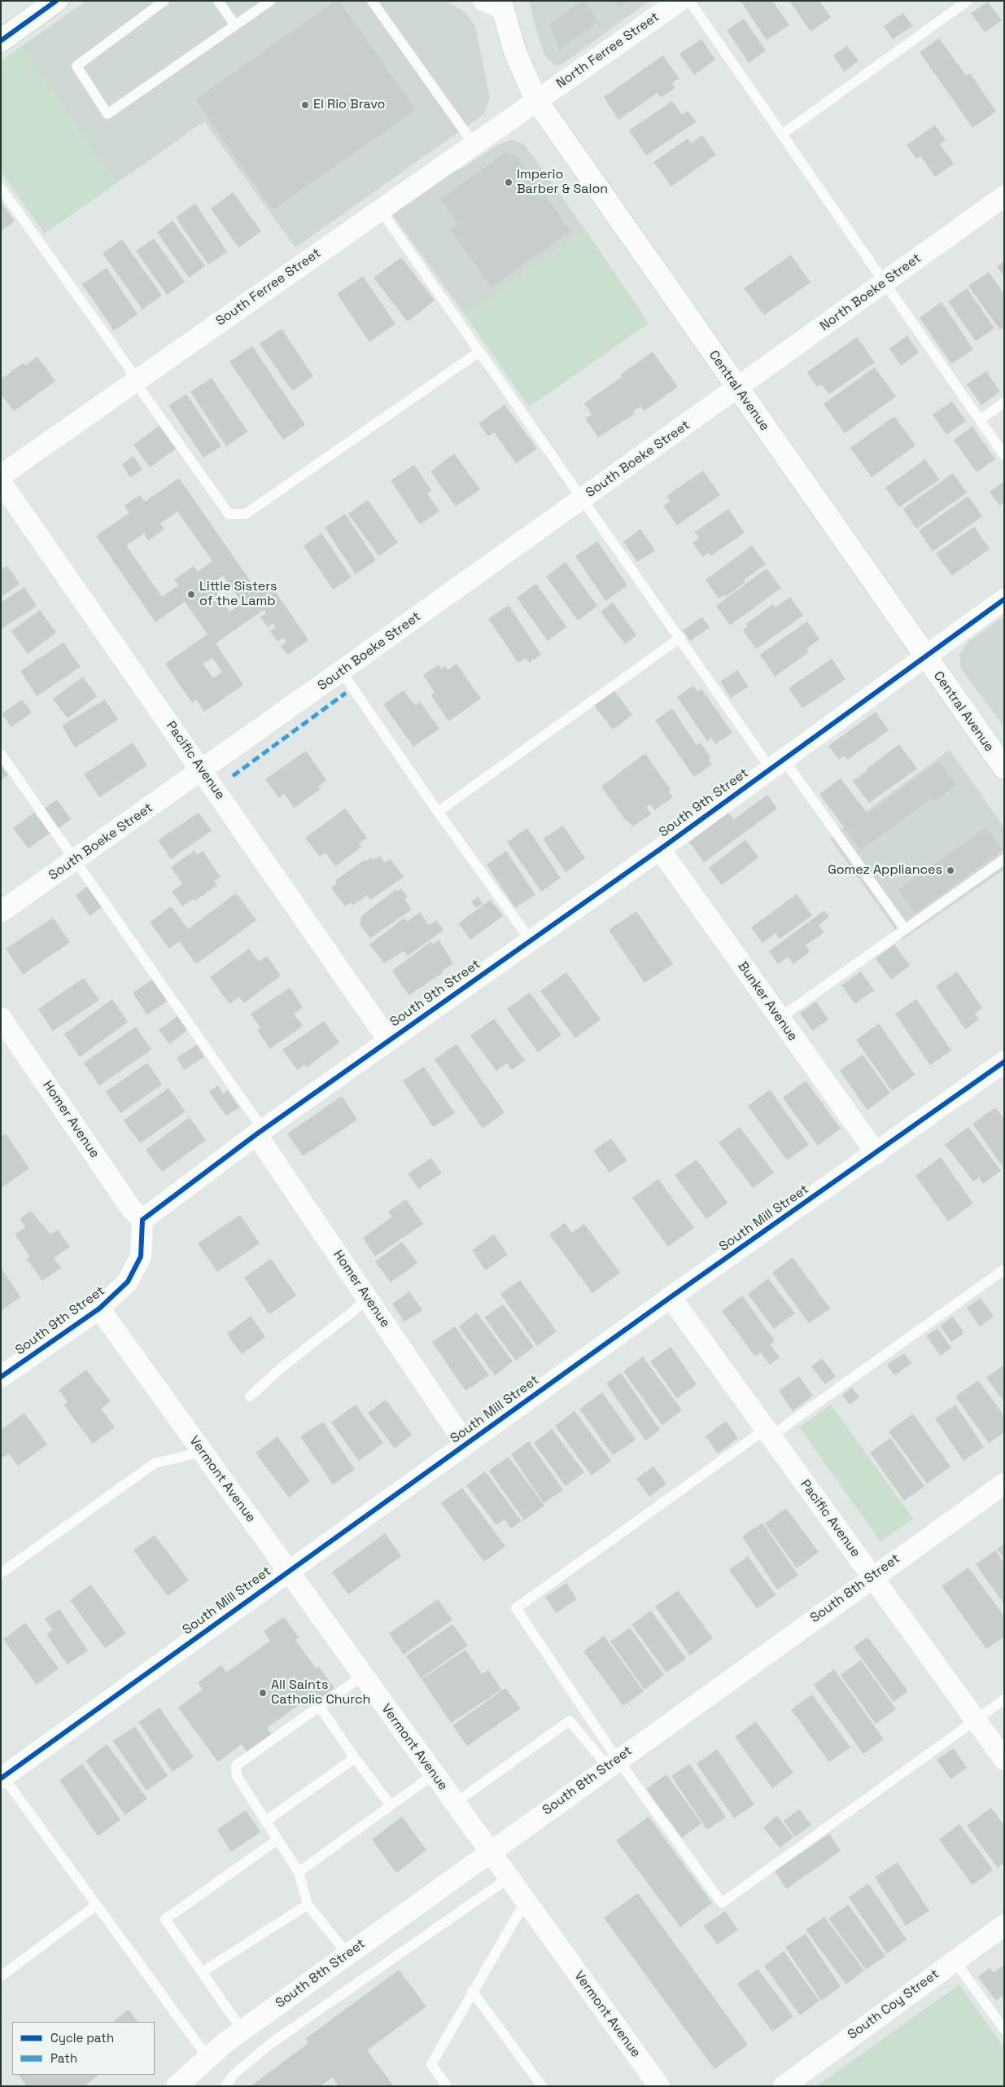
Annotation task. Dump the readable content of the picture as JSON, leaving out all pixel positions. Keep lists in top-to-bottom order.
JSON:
{
  "streets": {
    "main road": ["Central Avenue"],
    "street": [
      "North Ferree Street",
      "South Ferree Street",
      "North Boeke Street",
      "South Boeke Street",
      "Pacific Avenue",
      "South 9th Street",
      "Bunker Avenue",
      "Homer Avenue",
      "South Mill Street",
      "Vermont Avenue",
      "South 8th Street",
      "South Coy Street"
    ]
  },
  "crossings": [
    ["North Ferree Street", "South Ferree Street"],
    ["North Ferree Street", "Central Avenue"],
    ["South Ferree Street", "Central Avenue"],
    ["North Boeke Street", "Central Avenue"],
    ["North Boeke Street", "South Boeke Street"],
    ["Central Avenue", "South Boeke Street"],
    ["Central Avenue", "South 9th Street"],
    ["South Boeke Street", "Pacific Avenue"],
    ["Pacific Avenue", "South 9th Street"],
    ["Pacific Avenue", "South Mill Street"],
    ["Pacific Avenue", "South 8th Street"],
    ["South 9th Street", "Bunker Avenue"],
    ["South 9th Street", "Homer Avenue"],
    ["South 9th Street", "Vermont Avenue"],
    ["Bunker Avenue", "South Mill Street"],
    ["Homer Avenue", "South Mill Street"],
    ["South Mill Street", "Vermont Avenue"],
    ["Vermont Avenue", "South 8th Street"]
  ],
  "places": [
    "El Rio Bravo",
    "Imperio Barber & Salon",
    "Little Sisters of the Lamb",
    "Gomez Appliances",
    "All Saints Catholic Church"
  ],
  "legend": ["Cycle path", "Path"]
}
